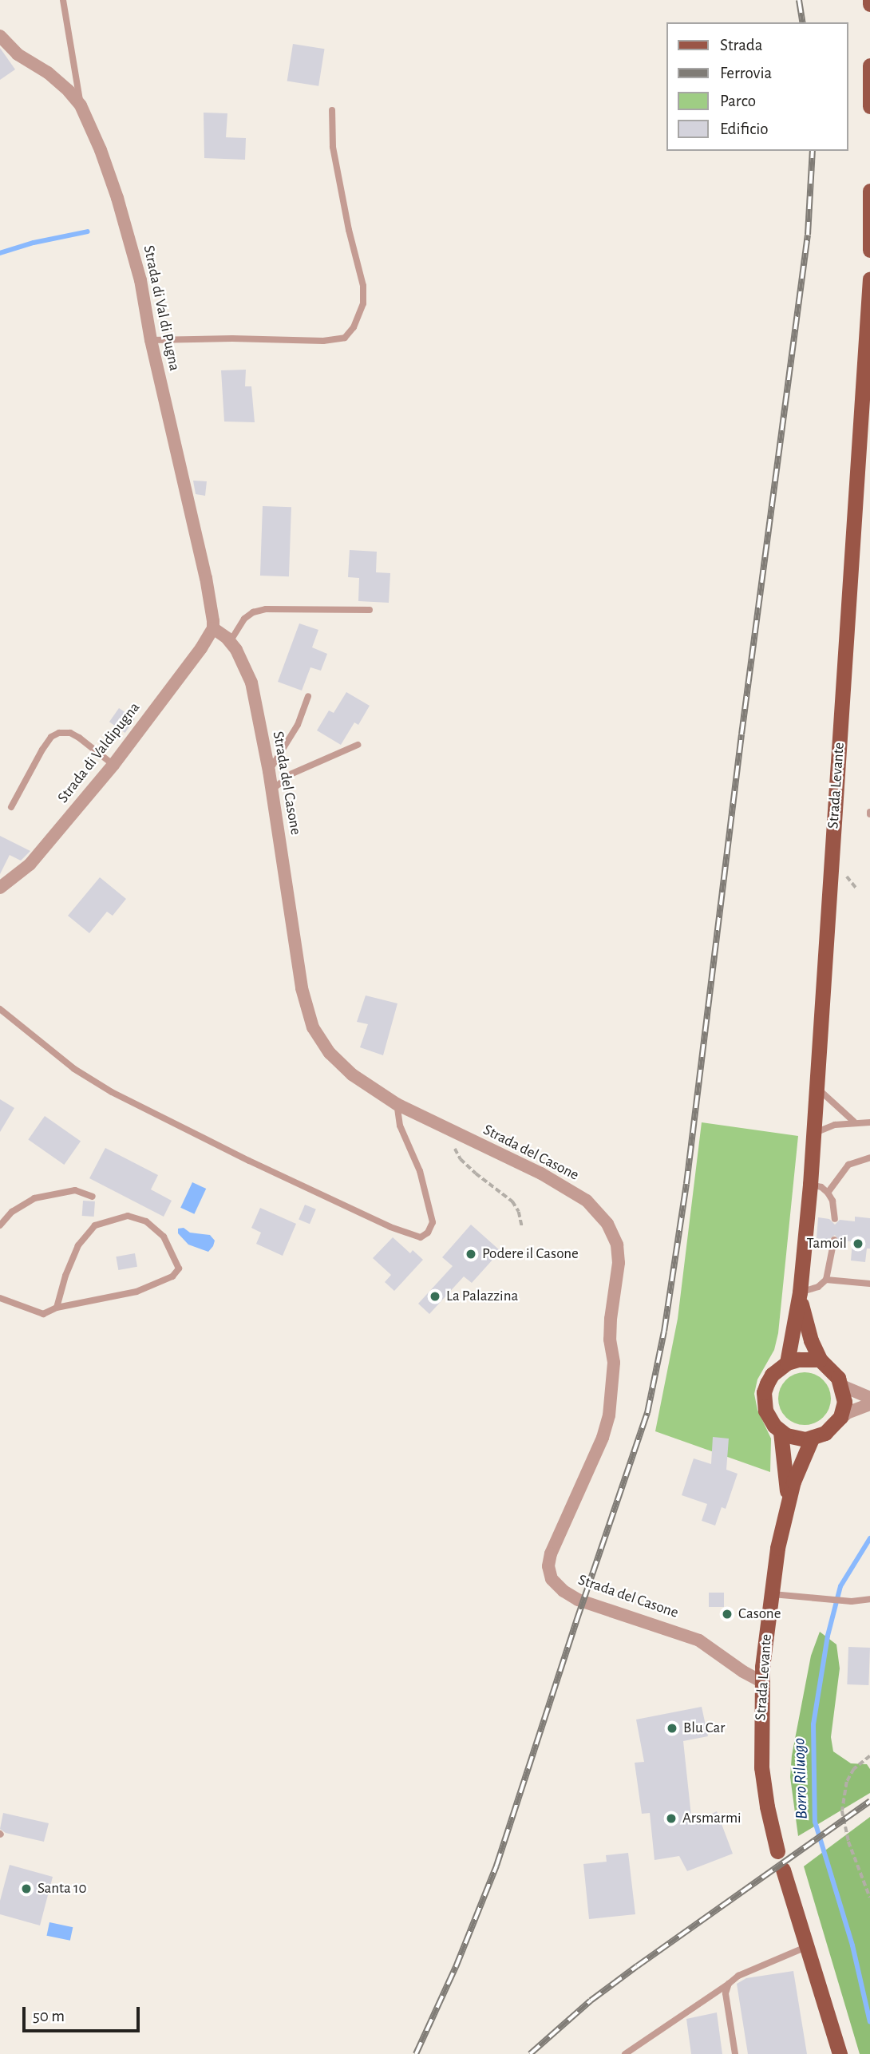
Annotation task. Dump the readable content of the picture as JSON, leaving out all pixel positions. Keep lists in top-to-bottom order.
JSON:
{
  "streets": {
    "main road": ["Strada Levante"],
    "street": ["Strada di Val di Pugna", "Strada di Valdipugna", "Strada del Casone"]
  },
  "crossings": [
    ["Strada di Val di Pugna", "Strada di Valdipugna"],
    ["Strada di Val di Pugna", "Strada del Casone"],
    ["Strada di Valdipugna", "Strada del Casone"],
    ["Strada del Casone", "Strada Levante"]
  ],
  "water": ["Borro Riluogo"],
  "places": [
    "Tamoil",
    "Podere il Casone",
    "La Palazzina",
    "Casone",
    "Blu Car",
    "Arsmarmi",
    "Santa 10"
  ],
  "legend": [
    "Strada",
    "Ferrovia",
    "Parco",
    "Edificio"
  ],
  "scale_bar": "50 m"
}
